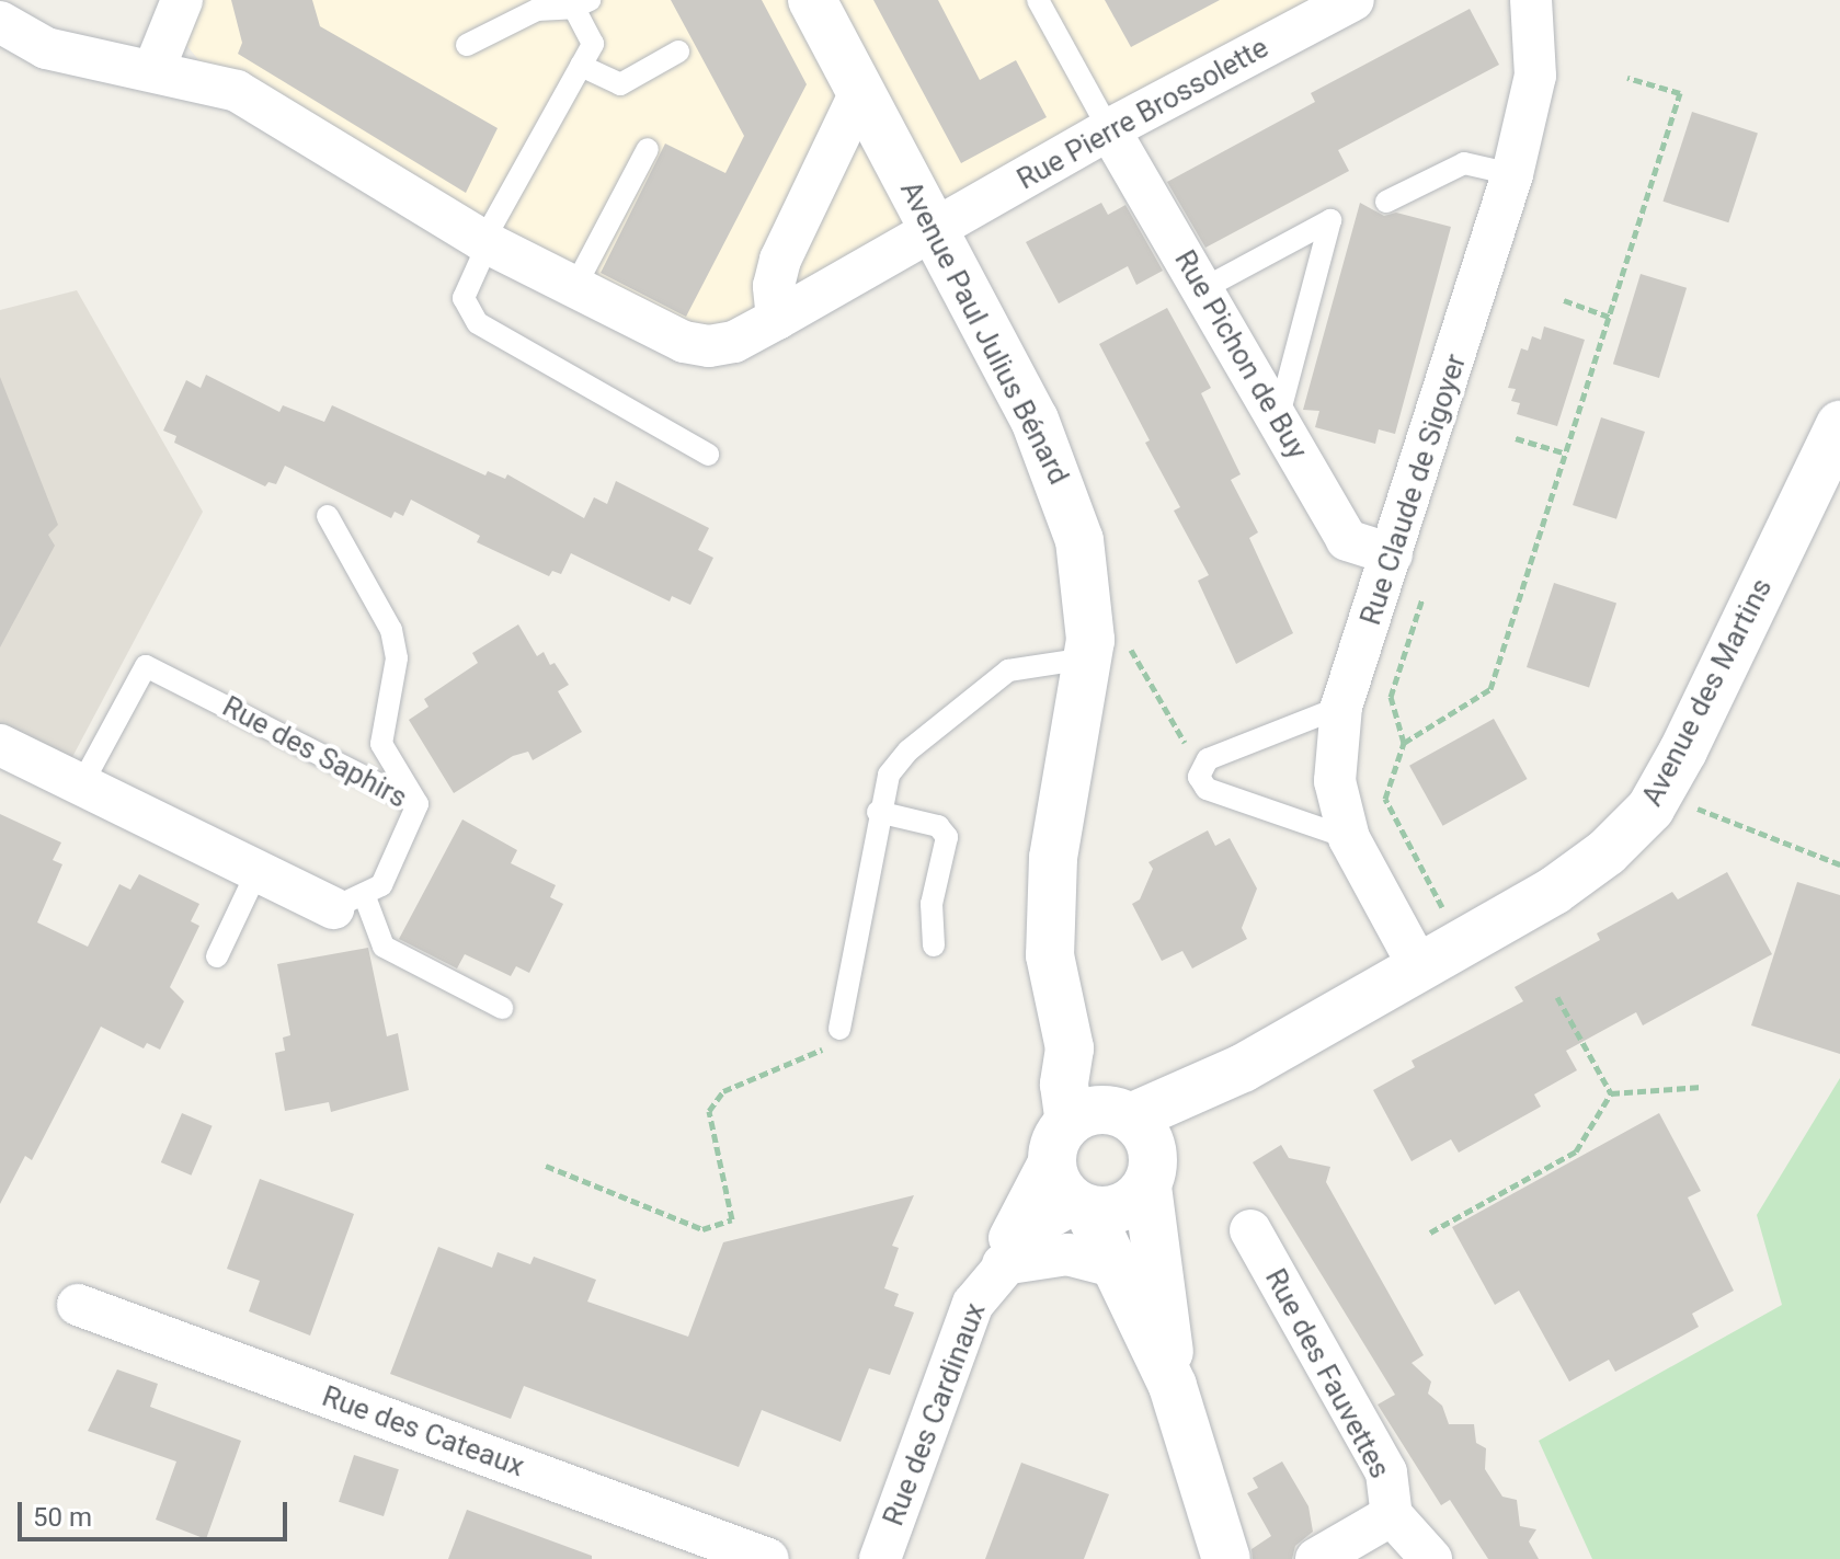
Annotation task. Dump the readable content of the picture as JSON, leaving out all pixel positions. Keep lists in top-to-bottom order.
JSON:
{
  "streets": {
    "main road": ["Avenue Paul Julius Bénard", "Avenue des Martins"],
    "street": [
      "Rue Pierre Brossolette",
      "Rue Pichon de Buy",
      "Rue Claude de Sigoyer",
      "Rue des Fauvettes",
      "Rue des Cardinaux",
      "Rue des Cateaux"
    ],
    "lane": ["Rue des Saphirs"]
  },
  "crossings": [
    ["Rue Pierre Brossolette", "Avenue Paul Julius Bénard"],
    ["Rue Pierre Brossolette", "Rue Pichon de Buy"],
    ["Avenue Paul Julius Bénard", "Avenue des Martins"],
    ["Avenue Paul Julius Bénard", "Rue des Cardinaux"],
    ["Rue Pichon de Buy", "Rue Claude de Sigoyer"],
    ["Rue Claude de Sigoyer", "Avenue des Martins"],
    ["Avenue des Martins", "Rue des Cardinaux"]
  ],
  "scale_bar": "50 m"
}
